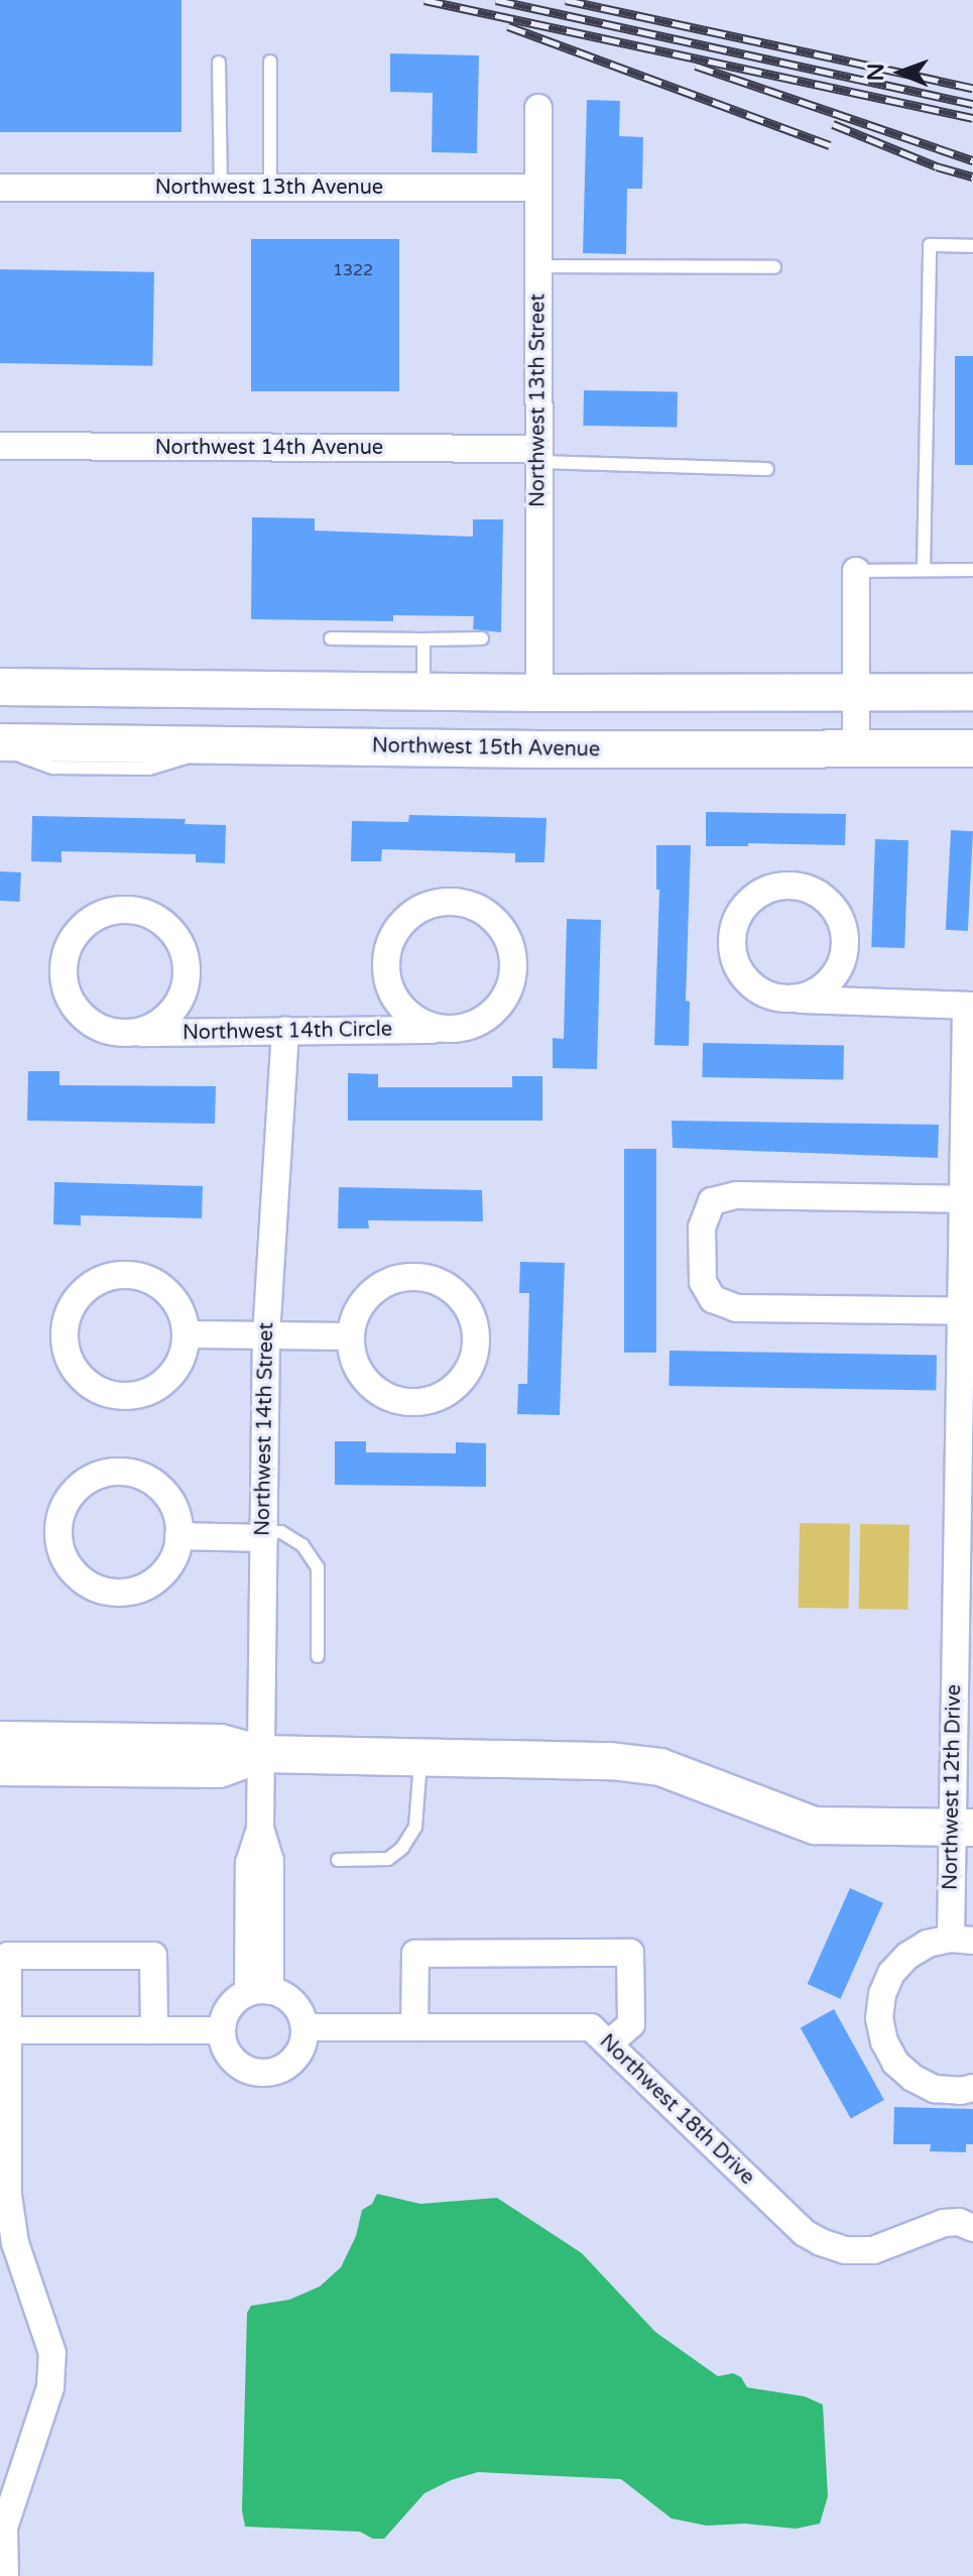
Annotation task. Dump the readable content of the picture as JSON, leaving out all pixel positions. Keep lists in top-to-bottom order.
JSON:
{
  "streets": {
    "street": [
      "Northwest 13th Avenue",
      "Northwest 13th Street",
      "Northwest 14th Avenue",
      "Northwest 15th Avenue",
      "Northwest 14th Circle",
      "Northwest 14th Street",
      "Northwest 12th Drive",
      "Northwest 18th Drive"
    ]
  },
  "crossings": [
    ["Northwest 13th Avenue", "Northwest 13th Street"],
    ["Northwest 13th Street", "Northwest 14th Avenue"],
    ["Northwest 14th Circle", "Northwest 14th Street"],
    ["Northwest 14th Street", "Northwest 18th Drive"]
  ],
  "house_numbers": ["1322"],
  "north": "left"
}
